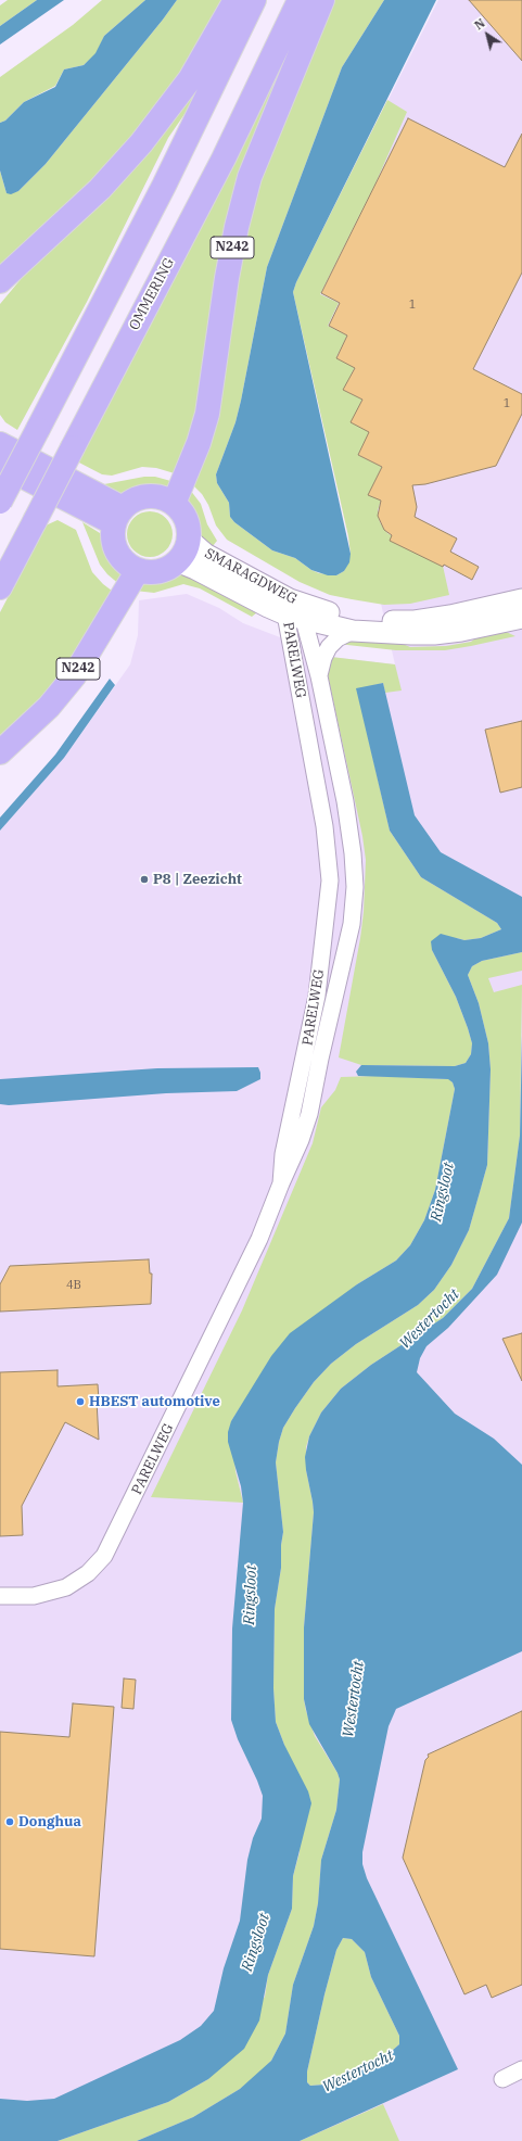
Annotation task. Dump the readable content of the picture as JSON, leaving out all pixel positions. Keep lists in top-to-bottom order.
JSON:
{
  "streets": {
    "highway": ["N242", "OMMERING"],
    "street": ["SMARAGDWEG", "PARELWEG"]
  },
  "crossings": [
    ["N242", "SMARAGDWEG"],
    ["SMARAGDWEG", "PARELWEG"]
  ],
  "water": ["Ringsloot", "Westertocht"],
  "places": ["P8 | Zeezicht", "HBEST automotive", "Donghua"],
  "house_numbers": ["1", "1", "4B"],
  "north": "top left"
}
